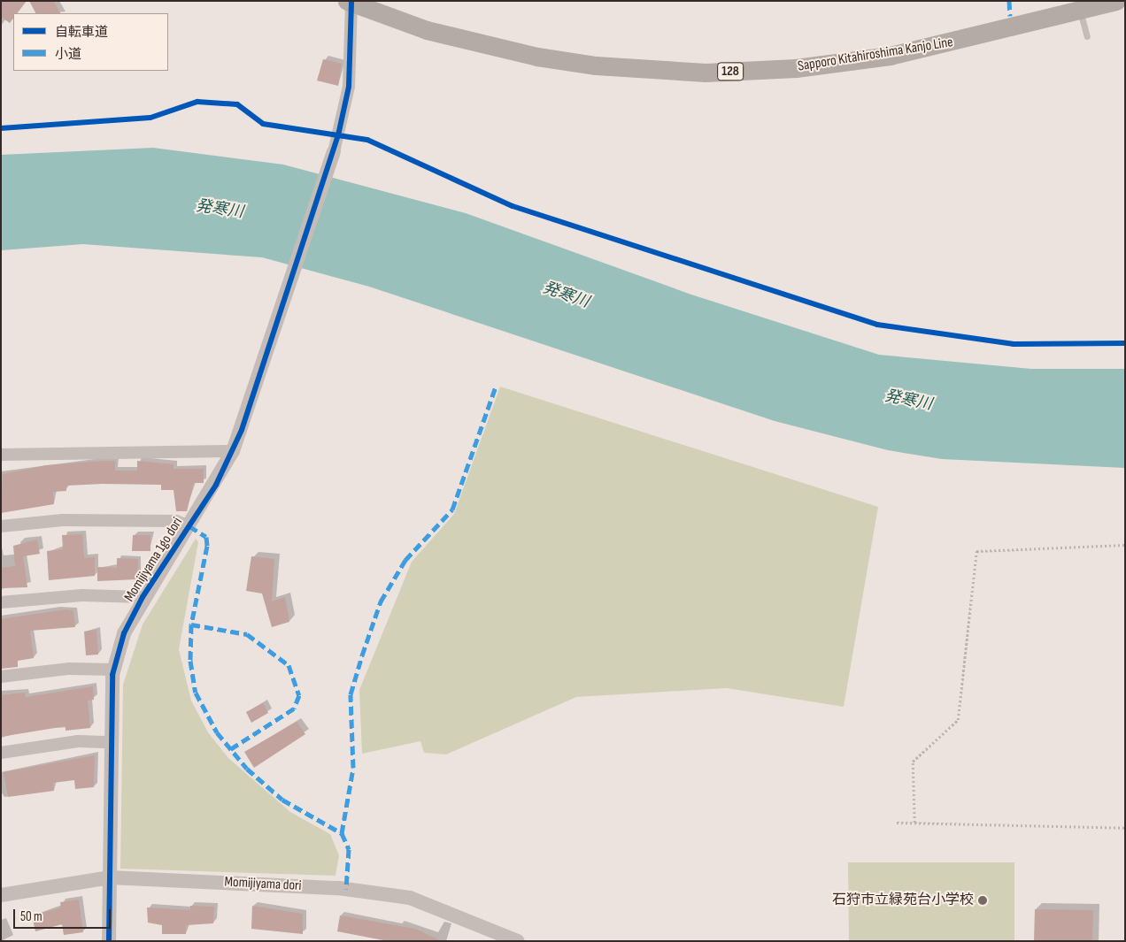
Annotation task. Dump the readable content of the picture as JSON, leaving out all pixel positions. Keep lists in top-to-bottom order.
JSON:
{
  "streets": {
    "main road": ["Sapporo Kitahiroshima Kanjo Line", "128"],
    "street": ["Momijiyama 1go dori", "Momijiyama dori"]
  },
  "crossings": [
    ["Momijiyama 1go dori", "Momijiyama dori"]
  ],
  "water": ["発寒川"],
  "places": ["石狩市立緑苑台小学校"],
  "legend": ["自転車道", "小道"],
  "scale_bar": "50 m"
}
